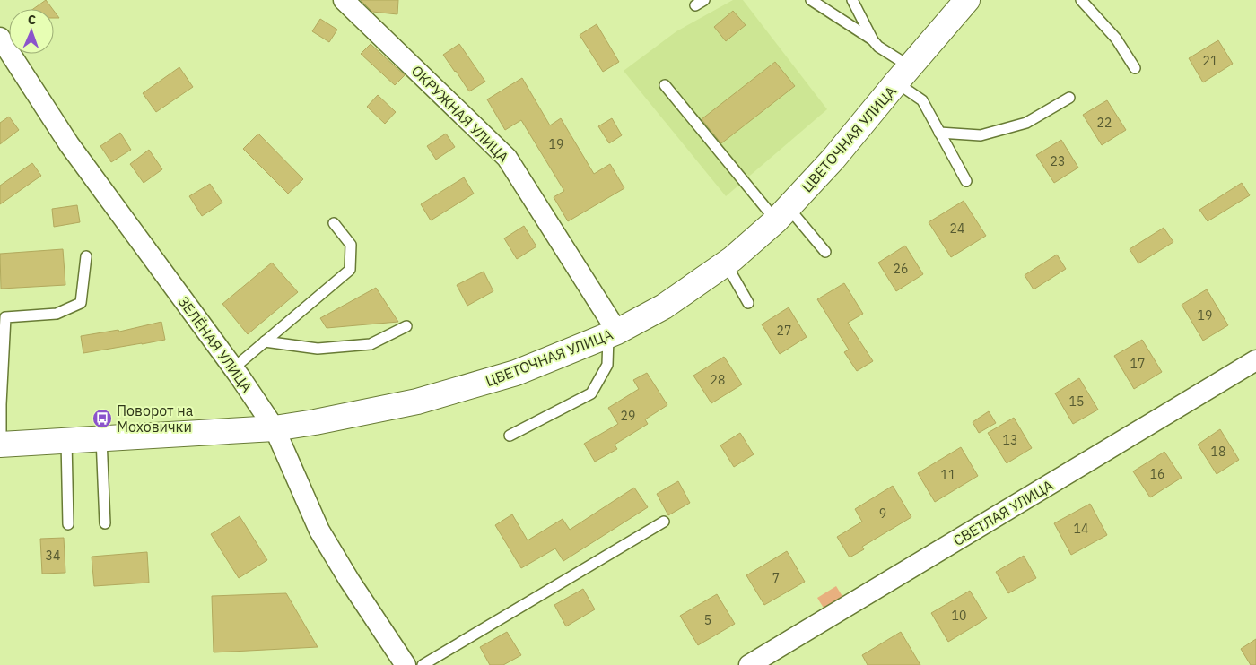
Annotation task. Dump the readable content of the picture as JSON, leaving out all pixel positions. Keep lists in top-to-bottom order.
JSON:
{
  "streets": {
    "main road": ["ЦВЕТОЧНАЯ УЛИЦА"],
    "street": ["ОКРУЖНАЯ УЛИЦА", "ЗЕЛЁНАЯ УЛИЦА", "СВЕТЛАЯ УЛИЦА"]
  },
  "crossings": [
    ["ОКРУЖНАЯ УЛИЦА", "ЦВЕТОЧНАЯ УЛИЦА"],
    ["ЦВЕТОЧНАЯ УЛИЦА", "ЗЕЛЁНАЯ УЛИЦА"]
  ],
  "places": {
    "bus stop": ["Поворот на Моховички"]
  },
  "house_numbers": [
    "21",
    "22",
    "19",
    "23",
    "24",
    "26",
    "19",
    "27",
    "17",
    "28",
    "15",
    "29",
    "13",
    "18",
    "16",
    "11",
    "9",
    "14",
    "34",
    "7",
    "10",
    "5"
  ],
  "north": "top"
}
